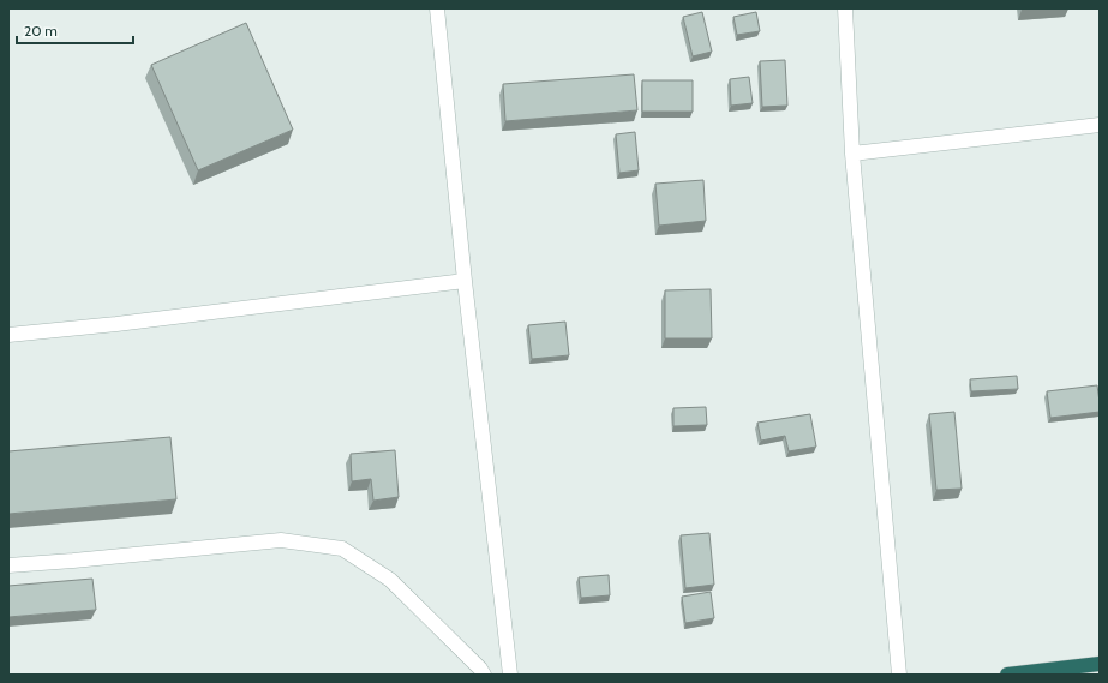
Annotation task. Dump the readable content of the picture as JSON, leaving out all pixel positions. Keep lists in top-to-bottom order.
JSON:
{
  "scale_bar": "20 m"
}
